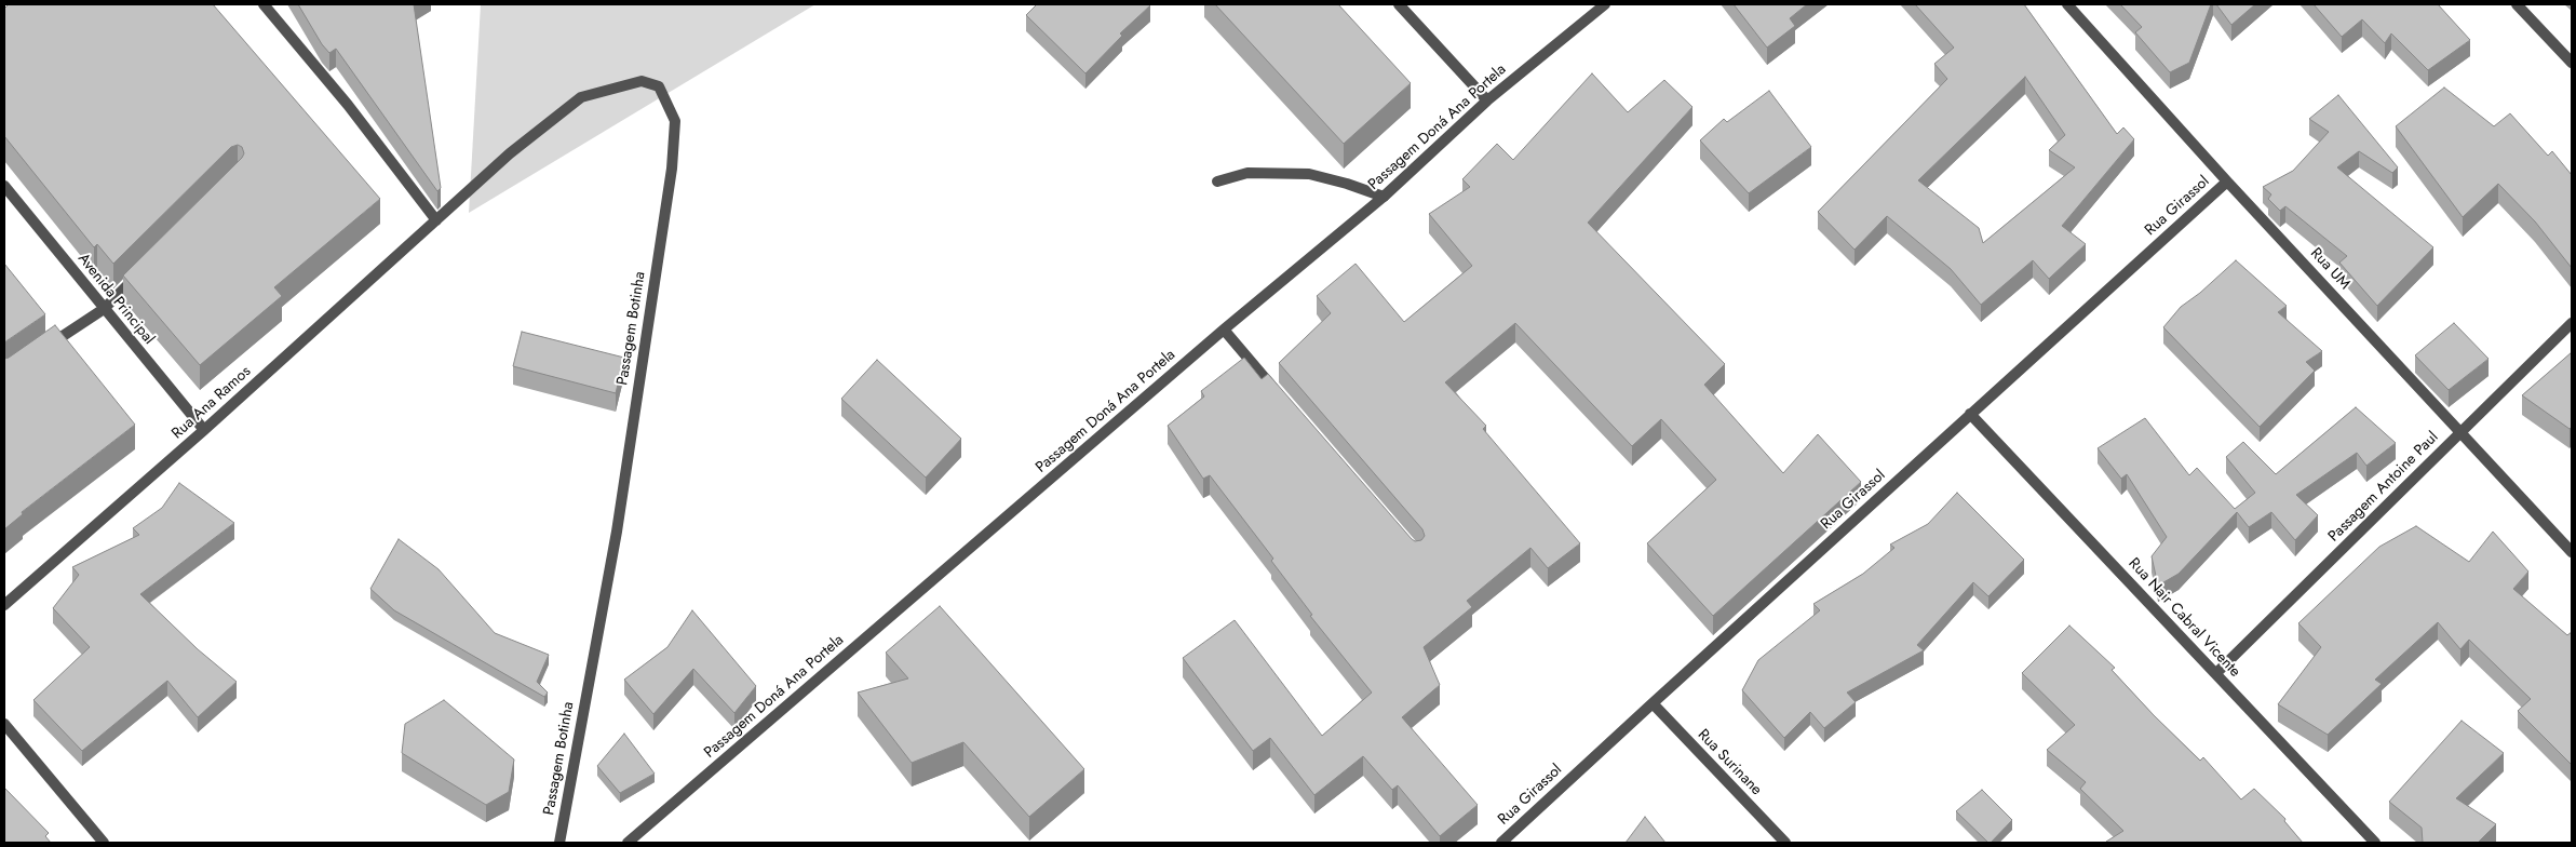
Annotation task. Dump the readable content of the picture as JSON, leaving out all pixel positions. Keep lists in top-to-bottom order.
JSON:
{
  "streets": {
    "street": [
      "Passagem Doná Ana Portela",
      "Rua Girassol",
      "Rua UM",
      "Avenida Principal",
      "Passagem Botinha",
      "Rua Ana Ramos",
      "Passagem Antoine Paul",
      "Rua Nair Cabral Vicente",
      "Rua Surinane"
    ]
  },
  "crossings": [
    ["Rua Girassol", "Rua UM"],
    ["Rua Girassol", "Rua Nair Cabral Vicente"],
    ["Rua Girassol", "Rua Surinane"],
    ["Rua UM", "Passagem Antoine Paul"],
    ["Avenida Principal", "Rua Ana Ramos"],
    ["Passagem Botinha", "Rua Ana Ramos"],
    ["Passagem Antoine Paul", "Rua Nair Cabral Vicente"]
  ]
}
